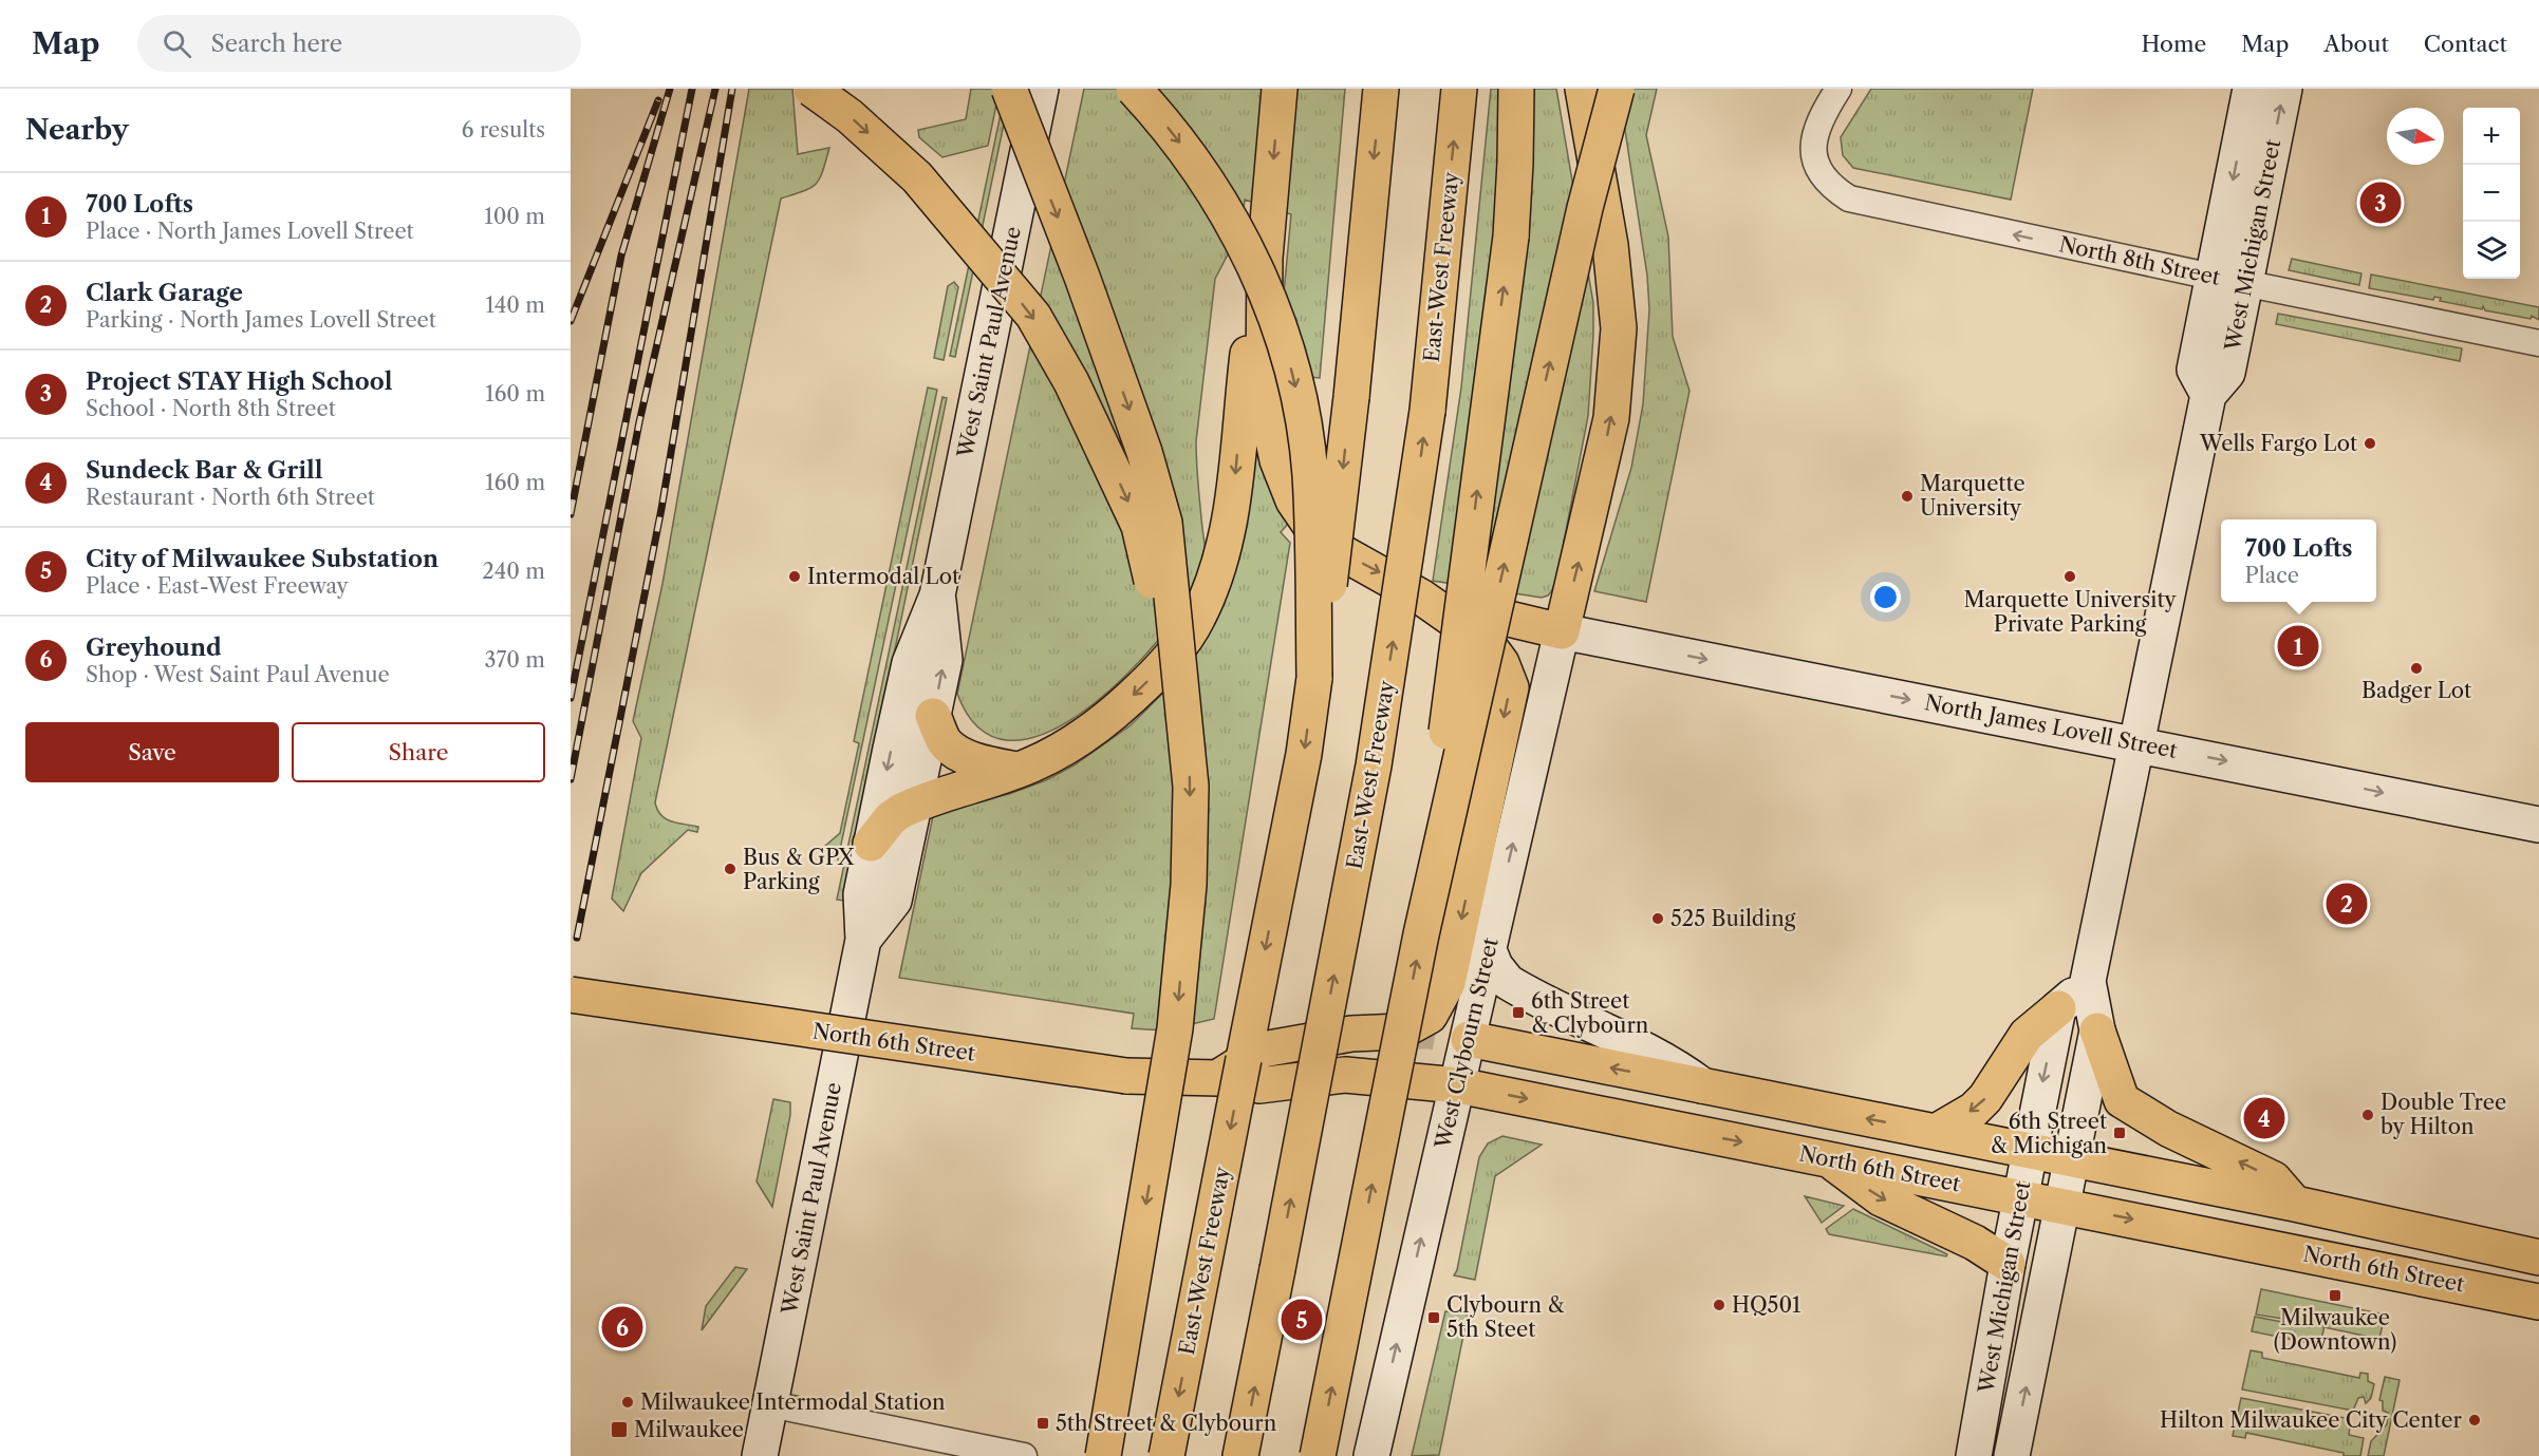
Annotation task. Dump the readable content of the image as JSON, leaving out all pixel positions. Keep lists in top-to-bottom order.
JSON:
{
  "streets": {
    "main road": ["East-West Freeway", "North 6th Street"],
    "street": [
      "West Michigan Street",
      "North 8th Street",
      "West Saint Paul Avenue",
      "North James Lovell Street",
      "West Clybourn Street"
    ]
  },
  "crossings": [
    ["West Michigan Street", "North 8th Street"],
    ["West Michigan Street", "North James Lovell Street"],
    ["West Michigan Street", "North 6th Street"],
    ["North James Lovell Street", "West Clybourn Street"],
    ["North 6th Street", "West Clybourn Street"]
  ],
  "one_way": ["North 8th Street", "North James Lovell Street", "West Clybourn Street"],
  "places": {
    "other": [
      "Wells Fargo Lot",
      "Marquette University",
      "Intermodal Lot",
      "Marquette University Private Parking",
      "Badger Lot",
      "Bus & GPX Parking",
      "525 Building",
      "Double Tree by Hilton",
      "HQ501",
      "Milwaukee Intermodal Station",
      "Hilton Milwaukee City Center"
    ],
    "transit": [
      "6th Street & Clybourn",
      "6th Street & Michigan",
      "Milwaukee (Downtown)",
      "Clybourn & 5th Steet",
      "5th Street & Clybourn",
      "Milwaukee"
    ]
  },
  "north": "right",
  "page": {
    "header": "Map",
    "search": "Search here",
    "nav": [
      "Home",
      "Map",
      "About",
      "Contact"
    ],
    "heading": ["Nearby", "6 results"],
    "map_buttons": ["+", "−"],
    "list": [
      {
        "mark": "1",
        "name": "700 Lofts",
        "note": "Place · North James Lovell Street",
        "value": "100 m"
      },
      {
        "mark": "2",
        "name": "Clark Garage",
        "note": "Parking · North James Lovell Street",
        "value": "140 m"
      },
      {
        "mark": "3",
        "name": "Project STAY High School",
        "note": "School · North 8th Street",
        "value": "160 m"
      },
      {
        "mark": "4",
        "name": "Sundeck Bar & Grill",
        "note": "Restaurant · North 6th Street",
        "value": "160 m"
      },
      {
        "mark": "5",
        "name": "City of Milwaukee Substation",
        "note": "Place · East-West Freeway",
        "value": "240 m"
      },
      {
        "mark": "6",
        "name": "Greyhound",
        "note": "Shop · West Saint Paul Avenue",
        "value": "370 m"
      }
    ],
    "pins": [
      "3",
      "1",
      "2",
      "4",
      "5",
      "6"
    ],
    "popup": ["700 Lofts", "Place"],
    "buttons": ["Save", "Share"]
  }
}
